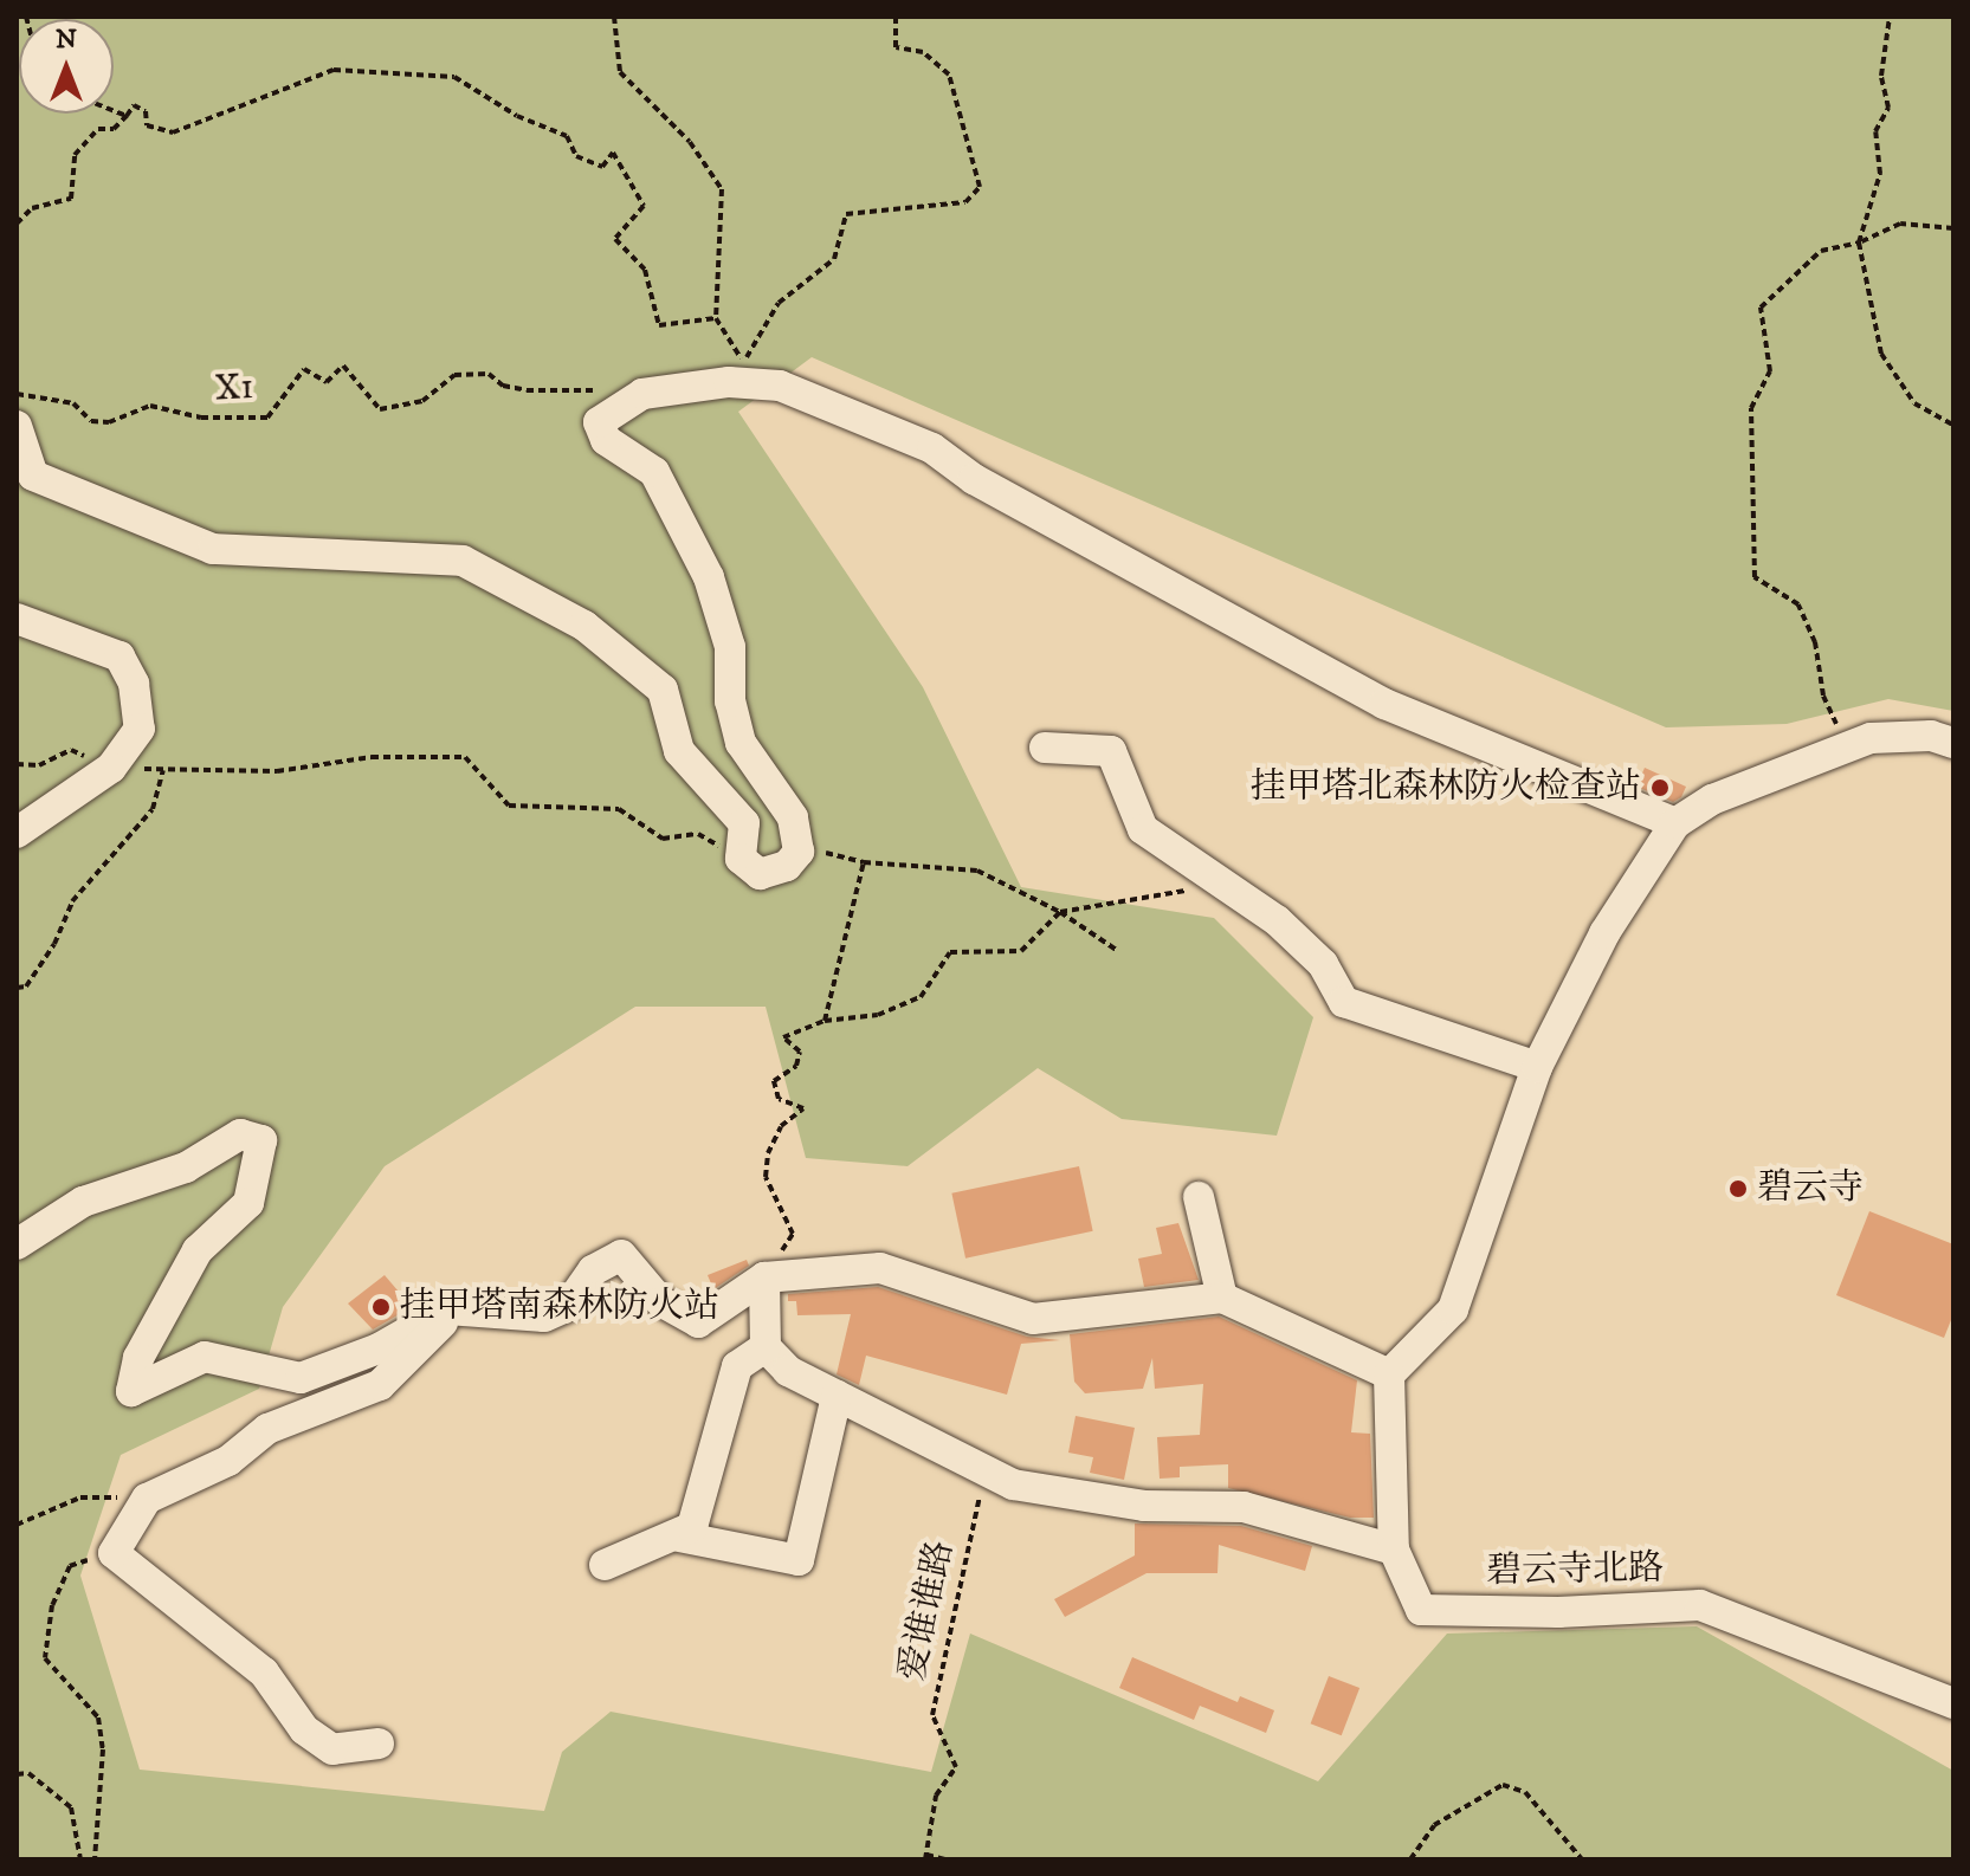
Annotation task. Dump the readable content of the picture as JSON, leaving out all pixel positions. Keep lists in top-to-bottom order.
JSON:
{
  "streets": {
    "street": ["碧云寺北路"],
    "path": ["X1", "爱谁谁路"]
  },
  "places": ["挂甲塔北森林防火检查站", "碧云寺", "挂甲塔南森林防火站"],
  "north": "top"
}
